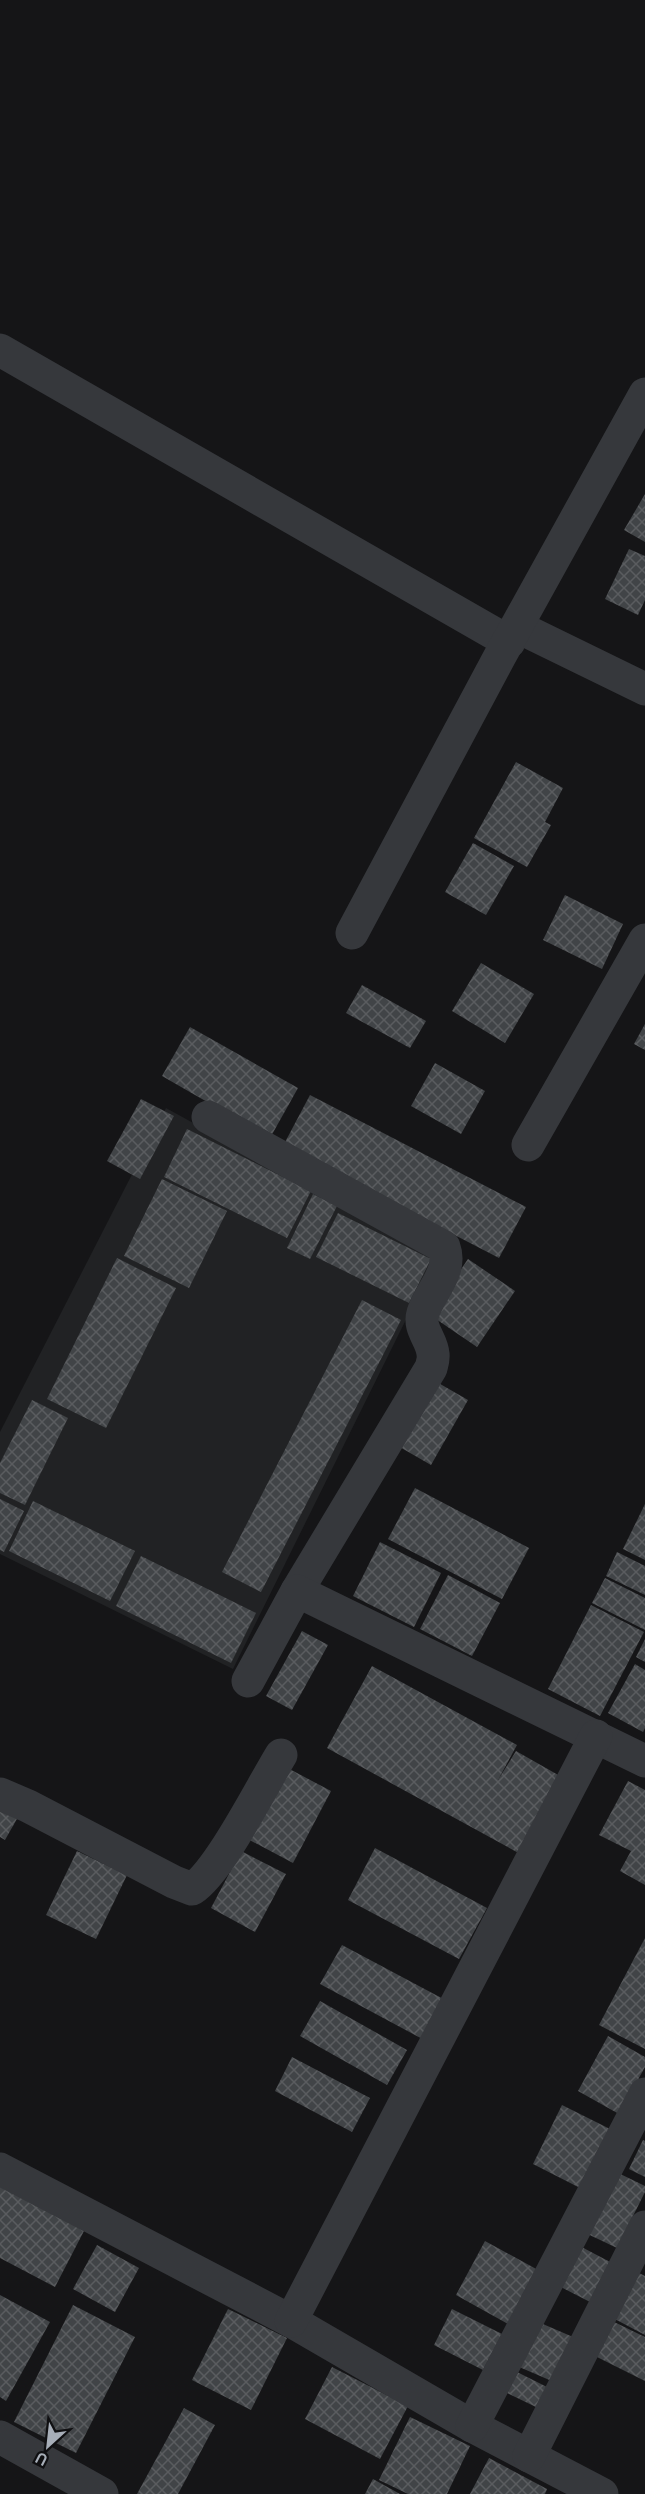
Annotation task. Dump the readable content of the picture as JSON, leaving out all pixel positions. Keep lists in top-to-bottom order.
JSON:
{
  "north": "bottom left"
}
